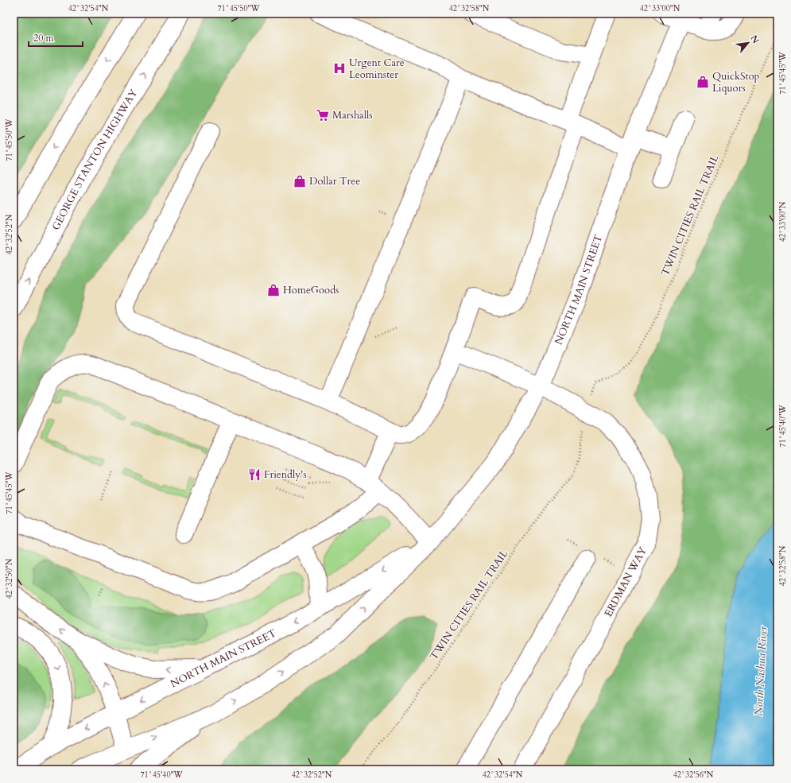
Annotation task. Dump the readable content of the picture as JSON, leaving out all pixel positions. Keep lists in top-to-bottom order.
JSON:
{
  "streets": {
    "main road": ["GEORGE STANTON HIGHWAY", "NORTH MAIN STREET", "ERDMAN WAY"],
    "path": ["TWIN CITIES RAIL TRAIL"]
  },
  "crossings": [
    ["NORTH MAIN STREET", "ERDMAN WAY"]
  ],
  "water": ["North Nashua River"],
  "places": {
    "hospital": ["Urgent Care Leominster"],
    "shop": ["QuickStop Liquors", "Dollar Tree", "HomeGoods"],
    "supermarket": ["Marshalls"],
    "restaurant": ["Friendly's"]
  },
  "scale_bar": "20 m",
  "north": "top right",
  "coordinates": [
    "42°32'54\"N",
    "71°45'50\"W",
    "42°32'58\"N",
    "42°33'00\"N",
    "71°45'45\"W",
    "42°32'52\"N",
    "71°45'40\"W",
    "42°32'50\"N",
    "42°32'56\"N"
  ]
}
